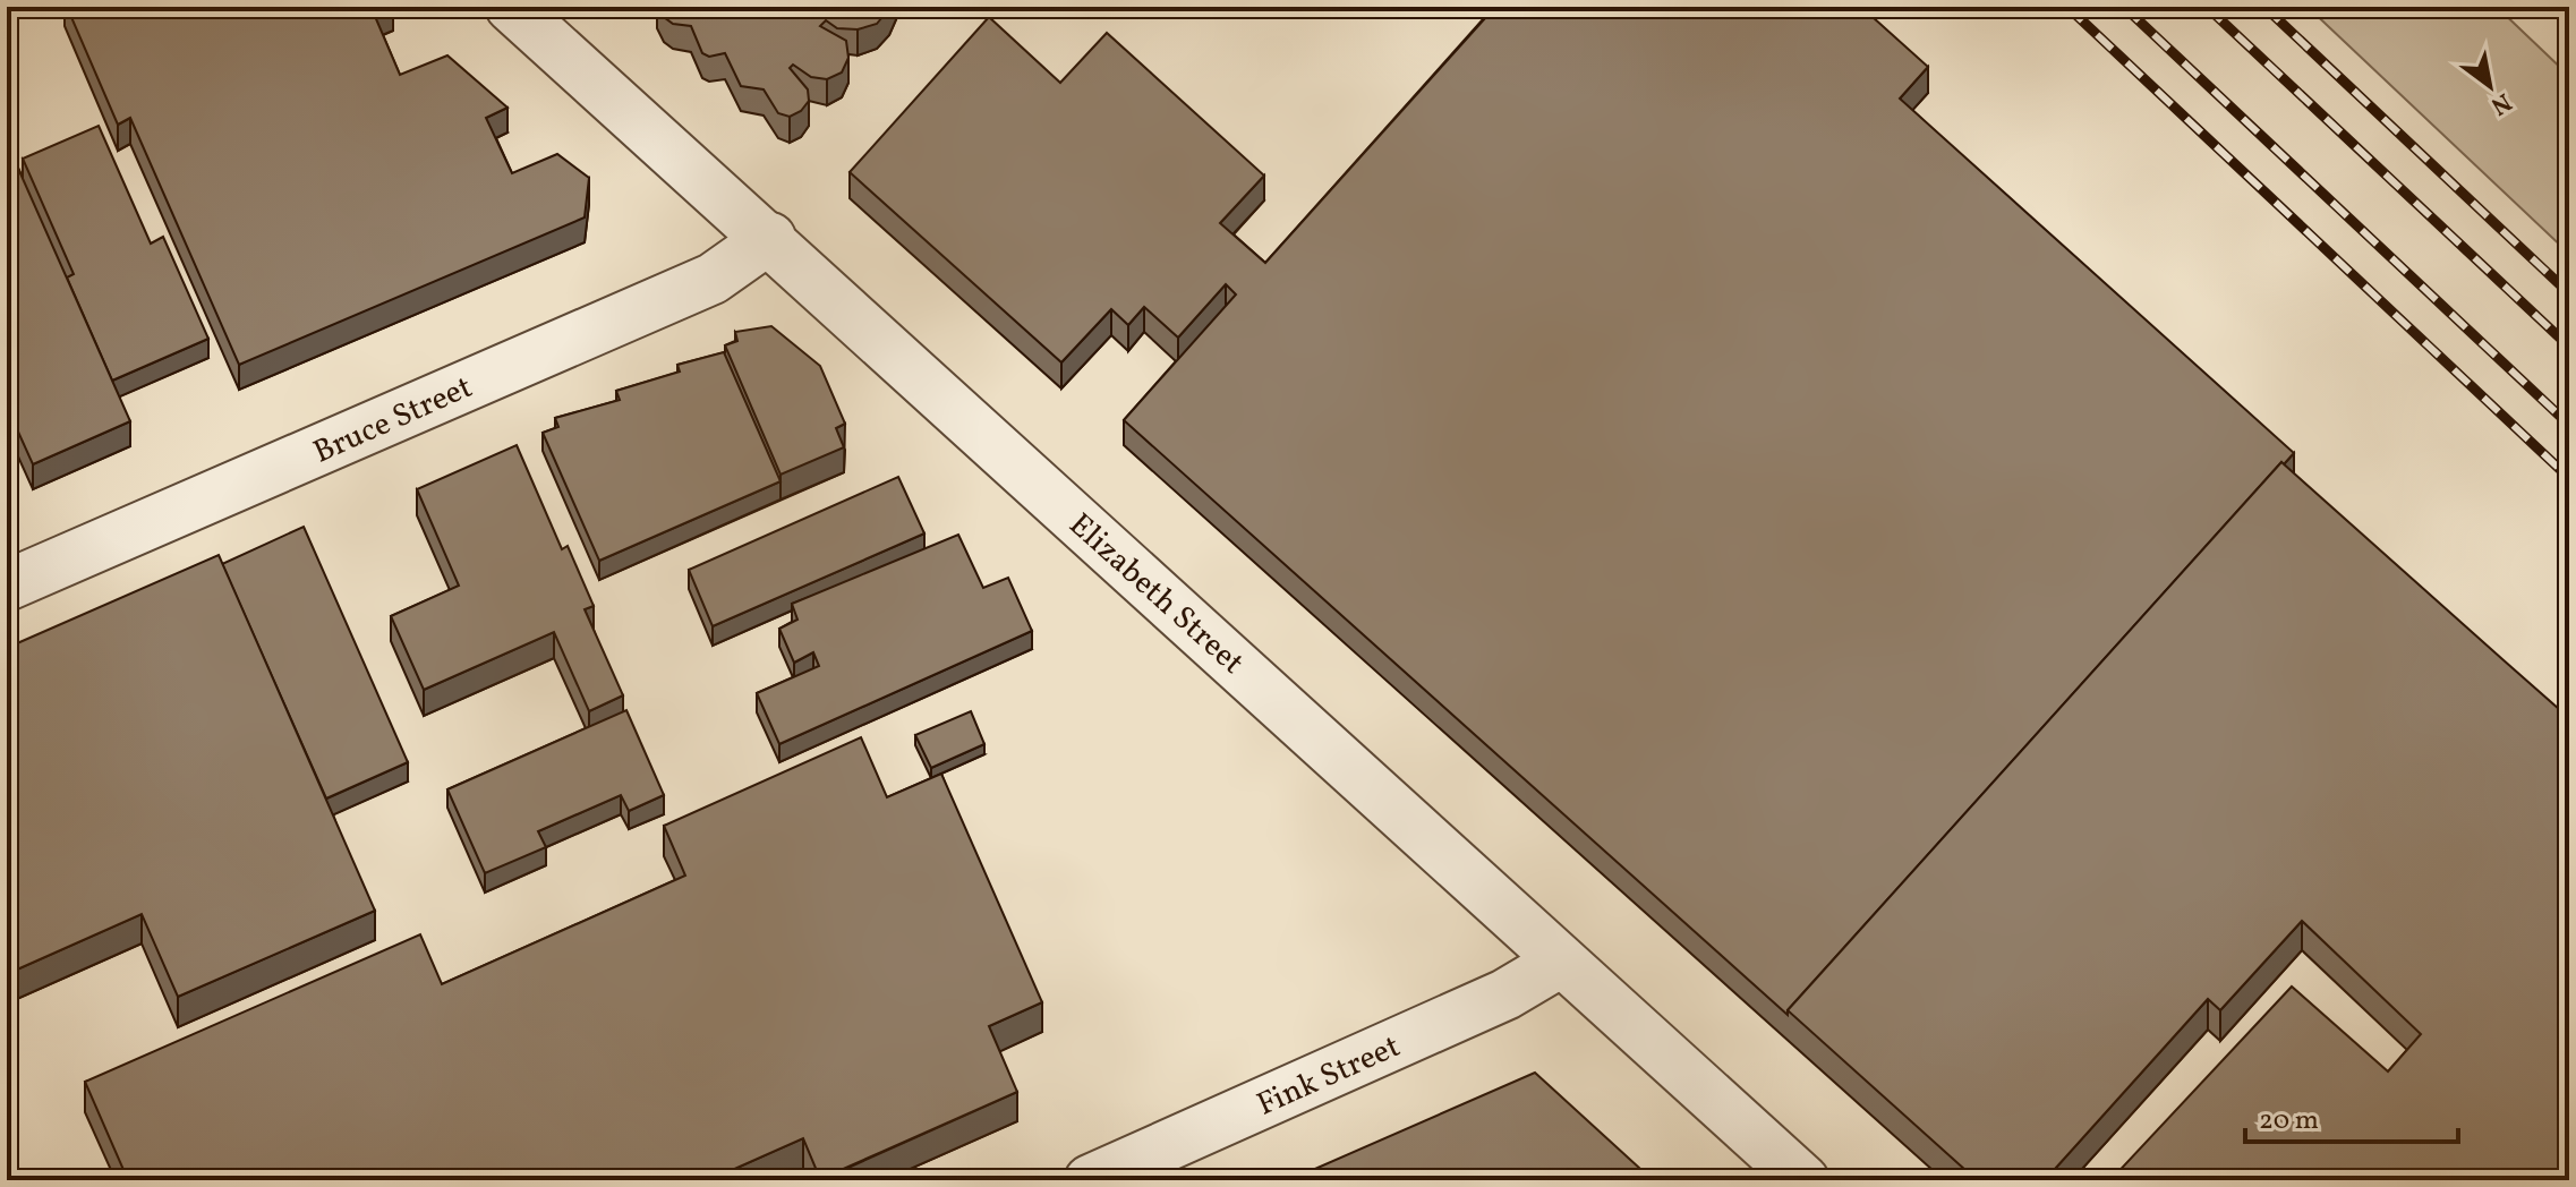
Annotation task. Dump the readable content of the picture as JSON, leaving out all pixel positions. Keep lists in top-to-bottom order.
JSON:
{
  "streets": {
    "street": ["Bruce Street", "Elizabeth Street", "Fink Street"]
  },
  "crossings": [
    ["Bruce Street", "Elizabeth Street"],
    ["Elizabeth Street", "Fink Street"]
  ],
  "scale_bar": "20 m",
  "north": "bottom right"
}
